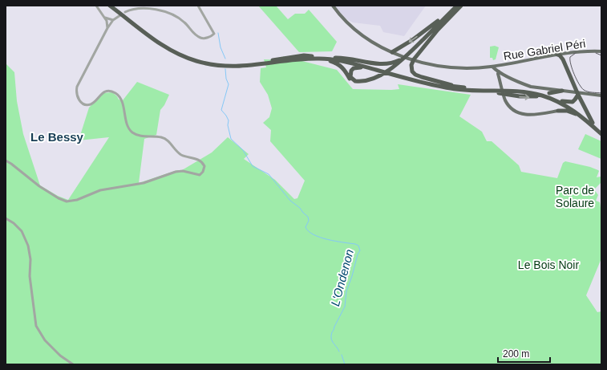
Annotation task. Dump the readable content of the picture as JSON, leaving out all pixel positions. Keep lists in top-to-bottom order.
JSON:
{
  "streets": {
    "main road": ["Rue Gabriel Péri"]
  },
  "districts": ["Le Bessy"],
  "water": ["L'Ondenon"],
  "parks": ["Parc de Solaure", "Le Bois Noir"],
  "scale_bar": "200 m"
}
